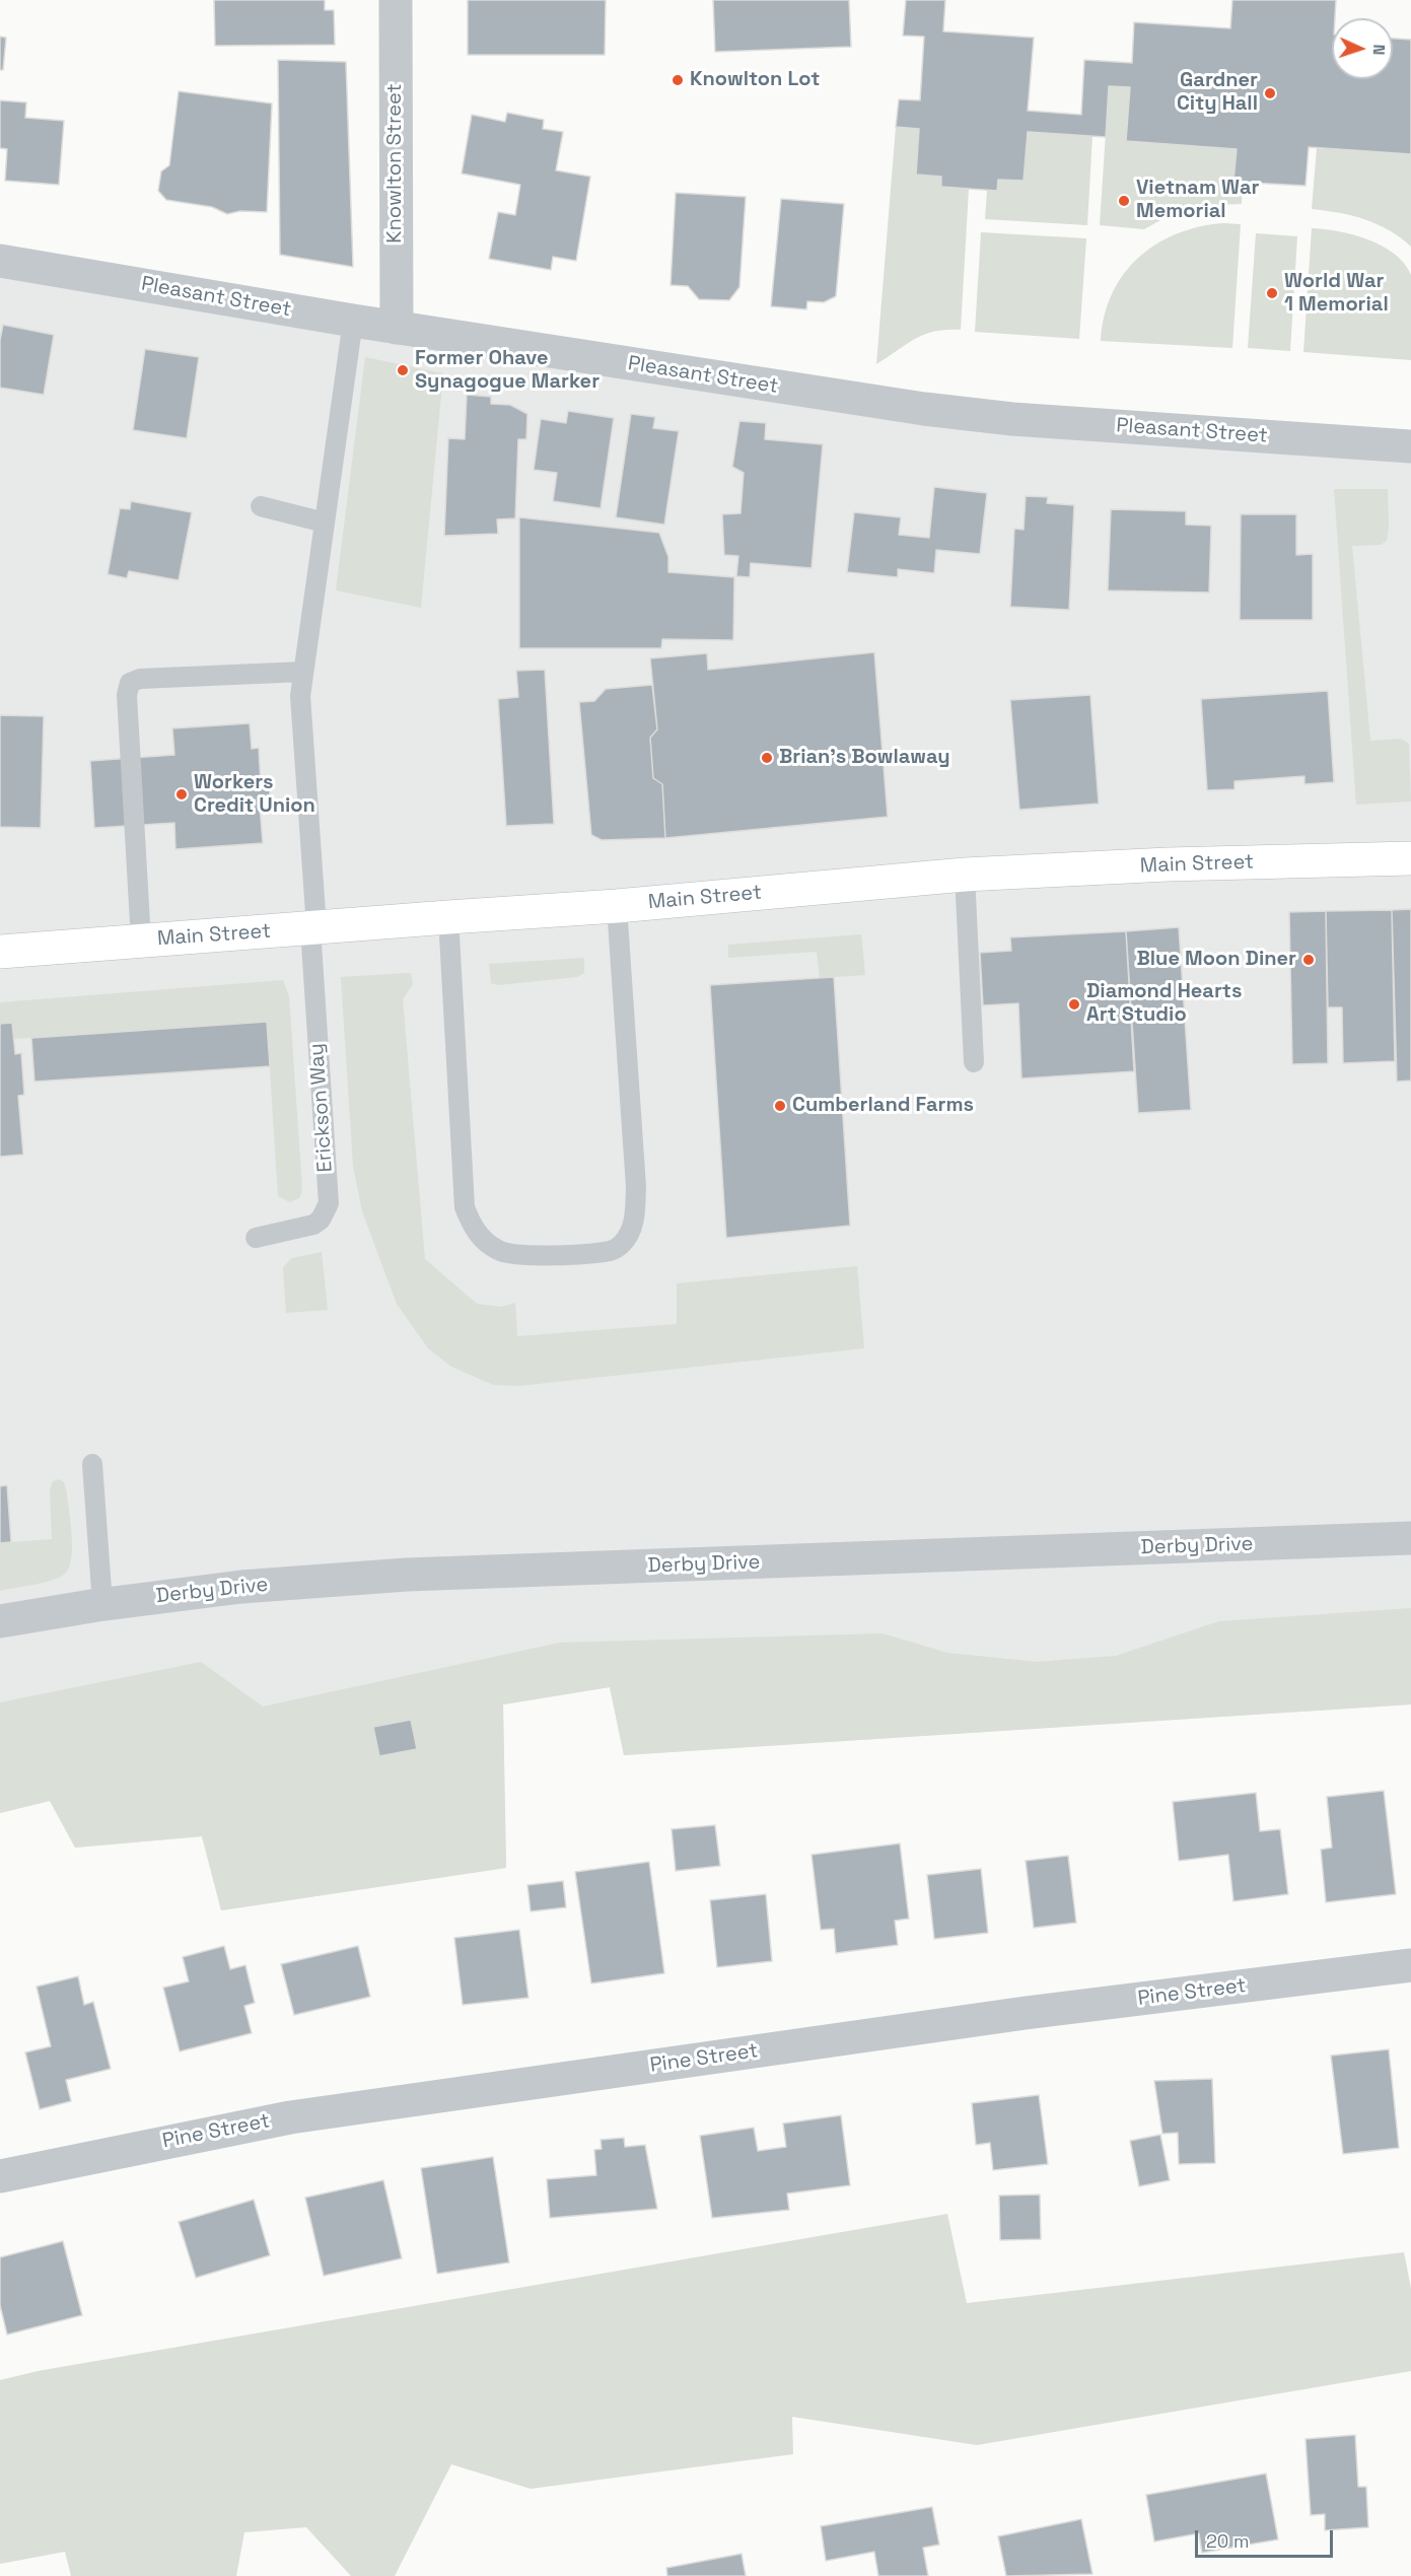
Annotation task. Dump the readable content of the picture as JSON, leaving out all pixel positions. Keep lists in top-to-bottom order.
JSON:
{
  "streets": {
    "main road": ["Main Street"],
    "street": [
      "Knowlton Street",
      "Pleasant Street",
      "Derby Drive",
      "Pine Street"
    ],
    "lane": ["Erickson Way"]
  },
  "crossings": [
    ["Knowlton Street", "Pleasant Street"],
    ["Pleasant Street", "Erickson Way"],
    ["Main Street", "Erickson Way"]
  ],
  "places": [
    "Knowlton Lot",
    "Gardner City Hall",
    "Vietnam War Memorial",
    "World War 1 Memorial",
    "Former Ohave Synagogue Marker",
    "Brian's Bowlaway",
    "Workers Credit Union",
    "Blue Moon Diner",
    "Diamond Hearts Art Studio",
    "Cumberland Farms"
  ],
  "scale_bar": "20 m",
  "north": "right"
}
